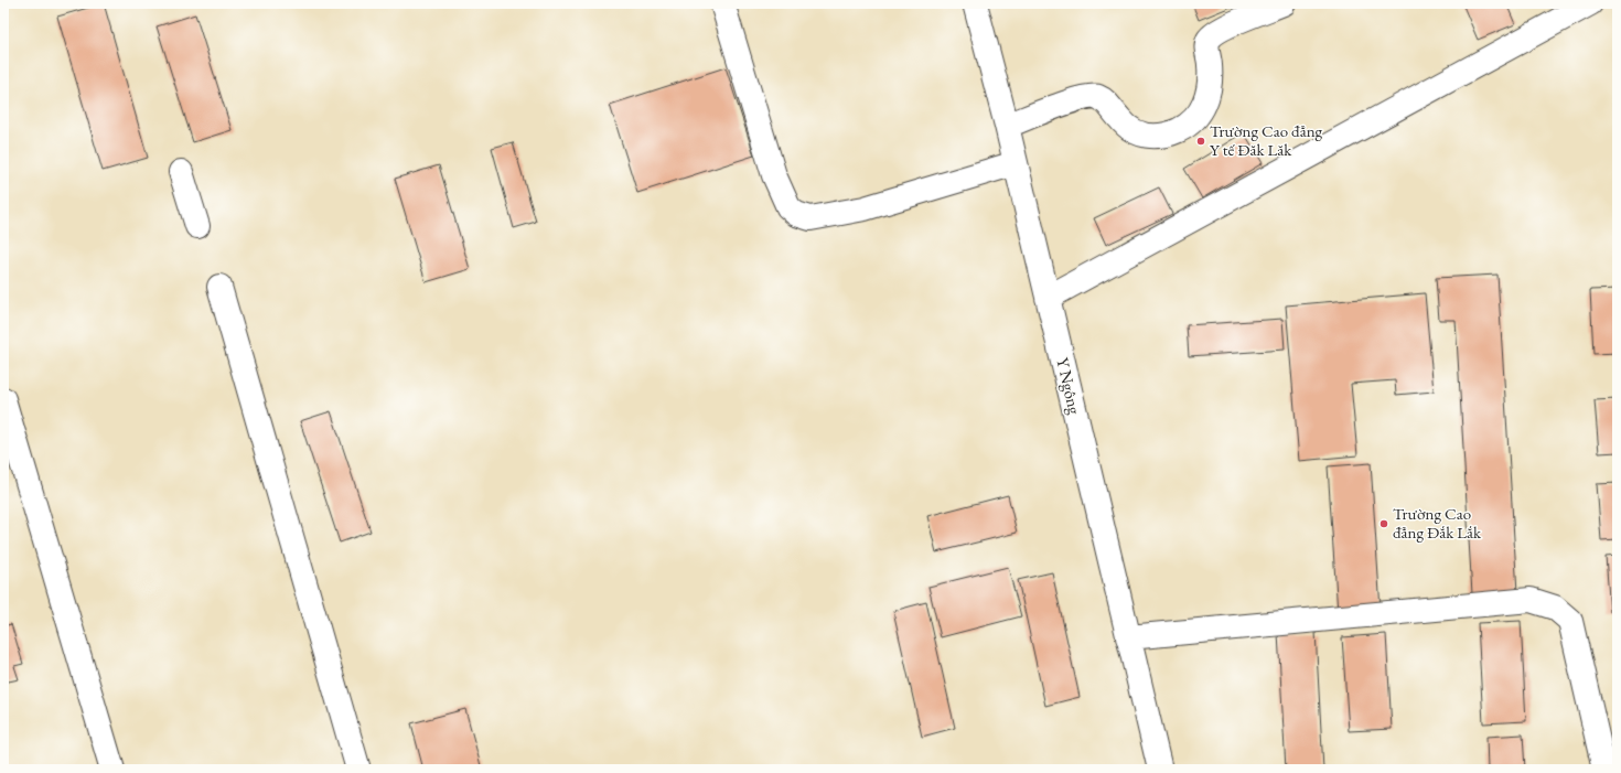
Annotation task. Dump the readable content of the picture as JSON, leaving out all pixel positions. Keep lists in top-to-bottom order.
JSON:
{
  "streets": {
    "street": ["Y Ngông"]
  },
  "places": ["Trường Cao đẳng Y tế Đăk Lăk", "Trường Cao đẳng Đắk Lắk"]
}
